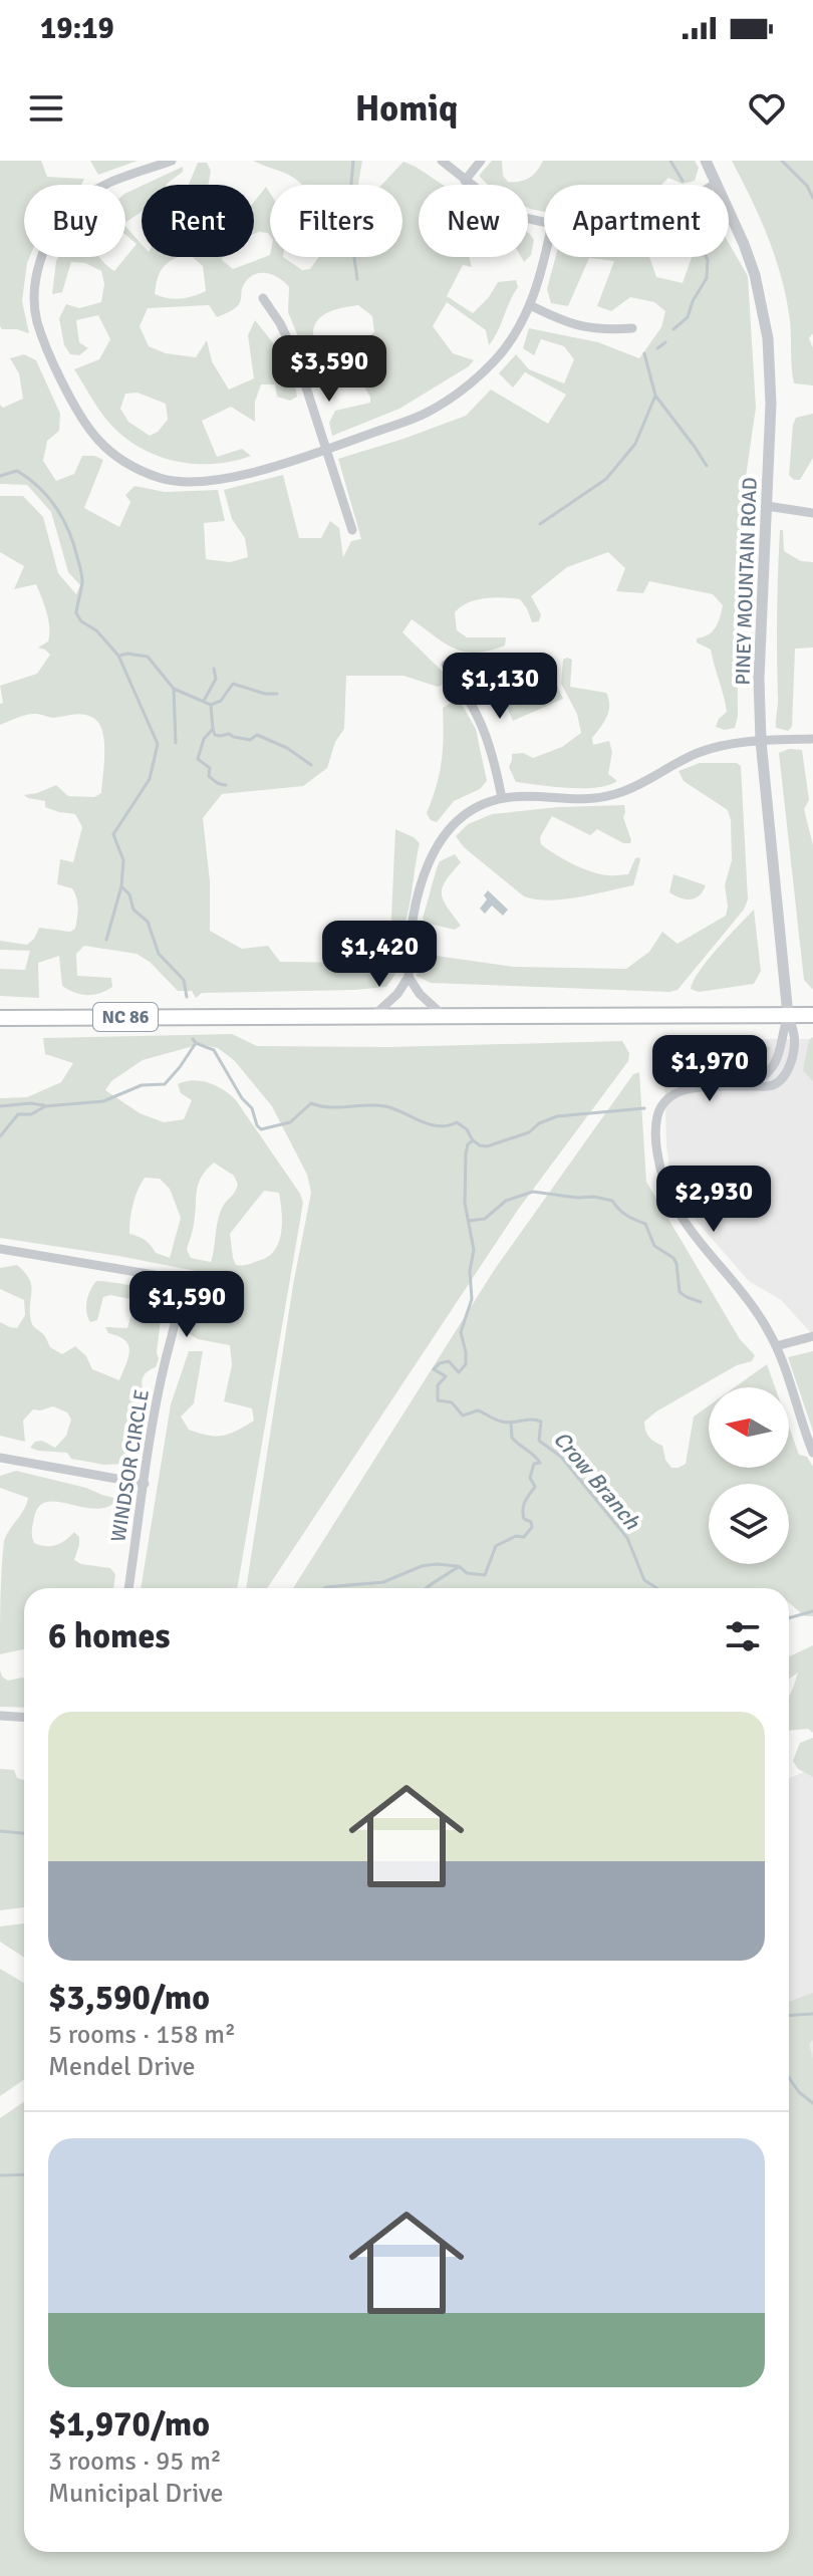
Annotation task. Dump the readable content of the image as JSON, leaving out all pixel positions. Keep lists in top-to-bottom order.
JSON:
{
  "streets": {
    "main road": ["NC 86"],
    "street": ["PINEY MOUNTAIN ROAD", "WINDSOR CIRCLE"]
  },
  "crossings": [
    ["PINEY MOUNTAIN ROAD", "NC 86"]
  ],
  "water": ["Crow Branch"],
  "north": "left",
  "page": {
    "status": "19:19",
    "header": "Homiq",
    "chip": [
      "Buy",
      "Rent",
      "Filters",
      "New",
      "Apartment"
    ],
    "price": [
      "$3,590",
      "$1,130",
      "$1,420",
      "$1,970",
      "$2,930",
      "$1,590"
    ],
    "heading": "6 homes",
    "list": [
      {
        "name": "$3,590/mo",
        "note": "5 rooms · 158 m² · Mendel Drive"
      },
      {
        "name": "$1,970/mo",
        "note": "3 rooms · 95 m² · Municipal Drive"
      }
    ]
  }
}
